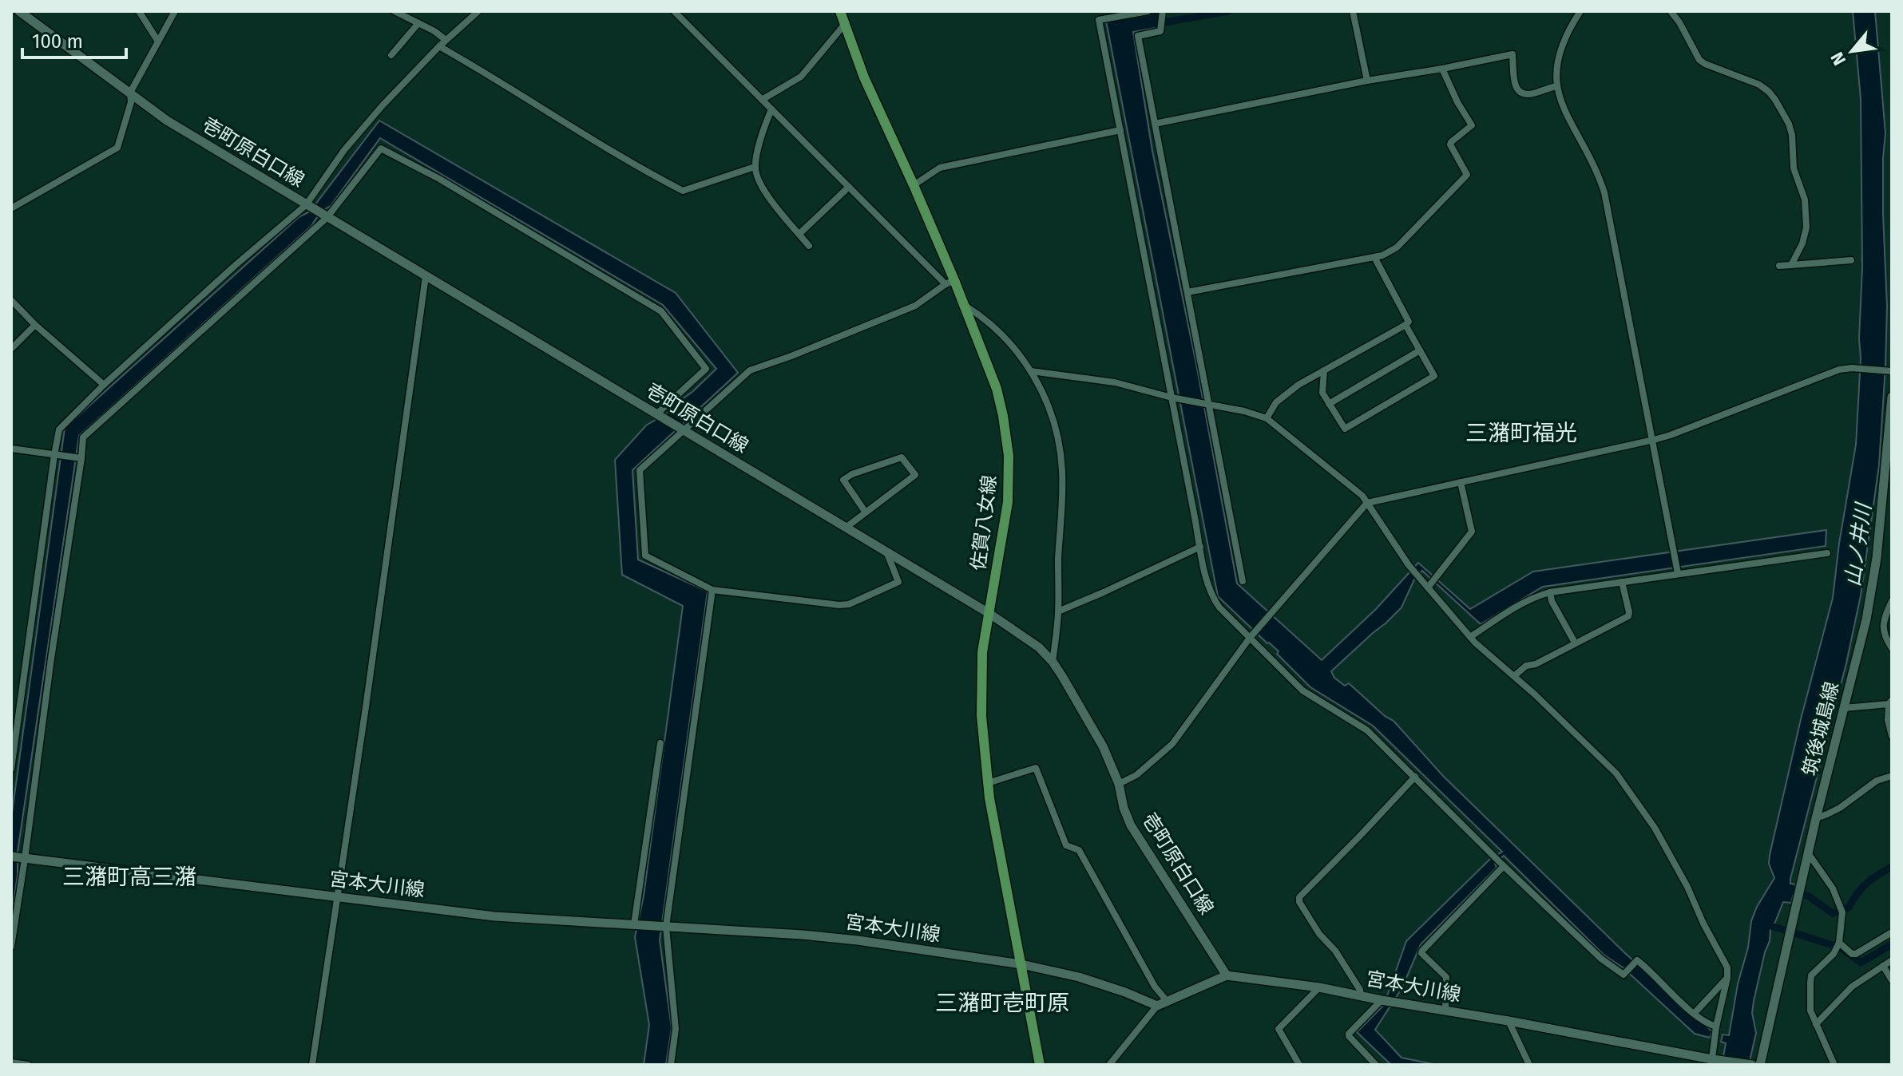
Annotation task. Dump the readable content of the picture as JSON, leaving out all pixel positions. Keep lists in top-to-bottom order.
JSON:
{
  "streets": {
    "main road": [
      "壱町原白口線",
      "佐賀八女線",
      "筑後城島線",
      "宮本大川線"
    ]
  },
  "crossings": [
    ["壱町原白口線", "佐賀八女線"],
    ["壱町原白口線", "宮本大川線"],
    ["佐賀八女線", "宮本大川線"]
  ],
  "districts": ["三潴町福光", "三潴町高三潴", "三潴町壱町原"],
  "water": ["山ノ井川"],
  "scale_bar": "100 m",
  "north": "bottom left"
}
